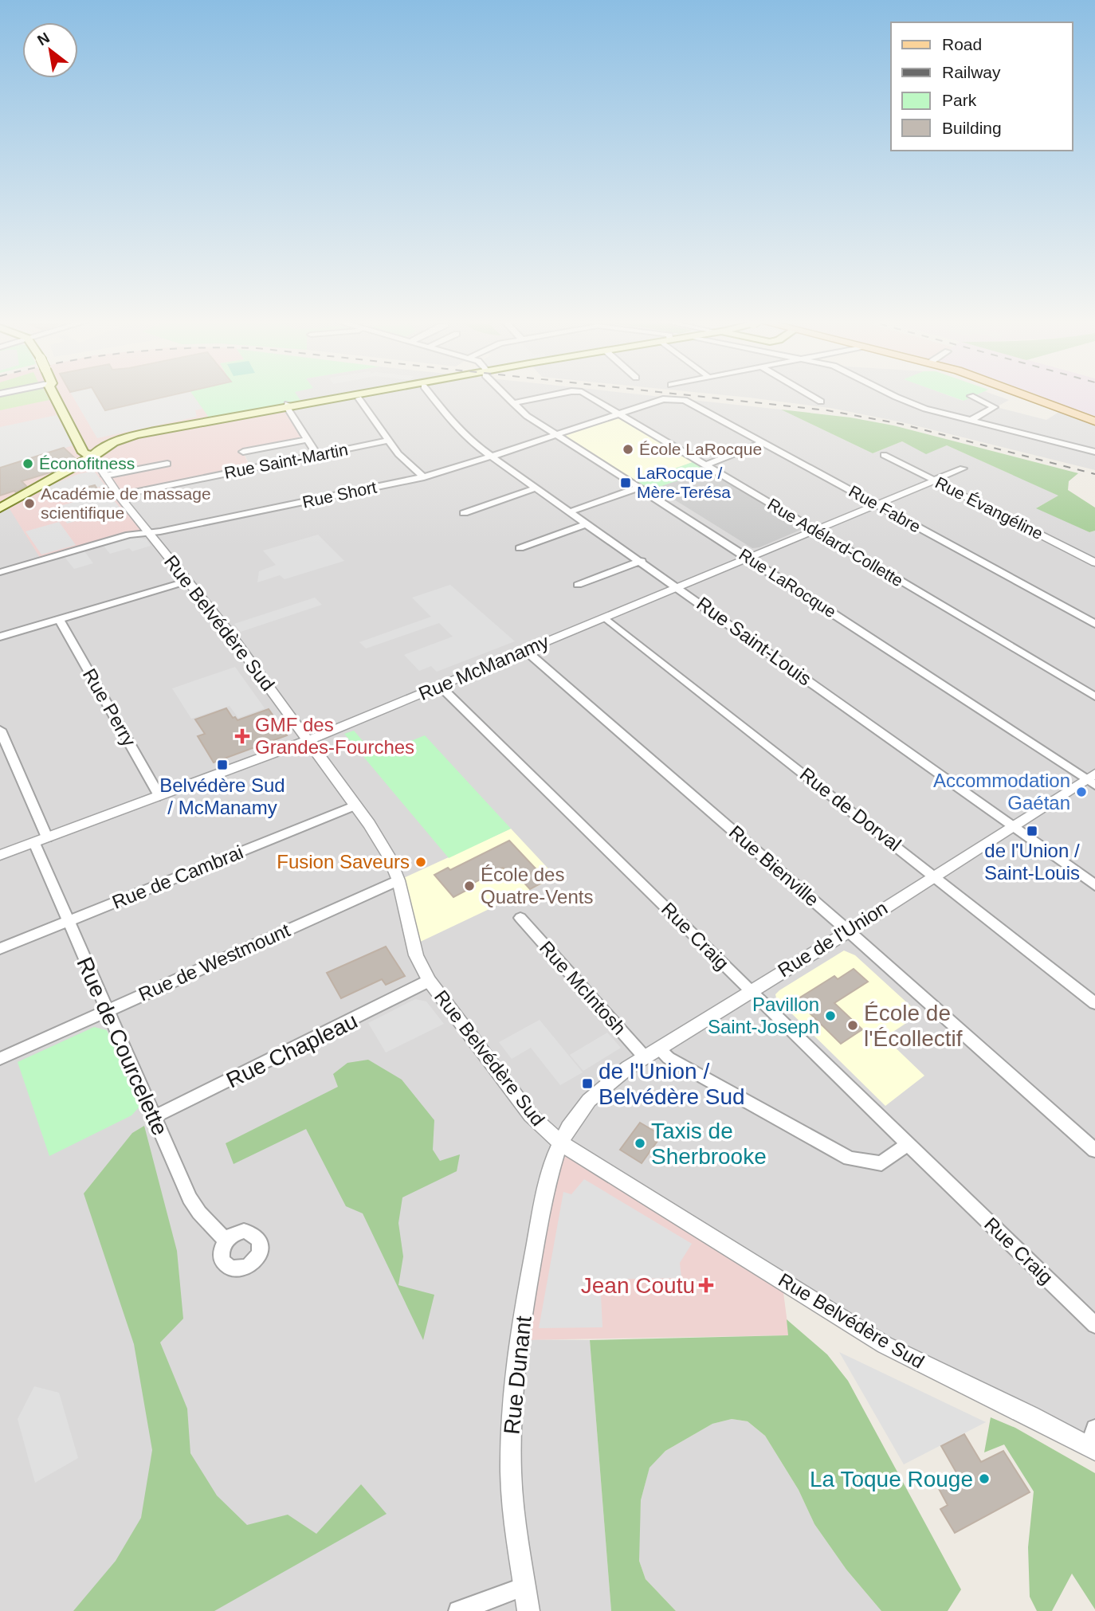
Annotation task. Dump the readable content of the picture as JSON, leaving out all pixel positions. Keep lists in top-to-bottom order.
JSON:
{
  "streets": {
    "main road": ["Rue Belvédère Sud"],
    "street": [
      "Rue Saint-Martin",
      "Rue Short",
      "Rue Évangéline",
      "Rue Fabre",
      "Rue Adélard-Collette",
      "Rue LaRocque",
      "Rue Saint-Louis",
      "Rue McManamy",
      "Rue Perry",
      "Rue de Dorval",
      "Rue Bienville",
      "Rue de Cambrai",
      "Rue Craig",
      "Rue de l'Union",
      "Rue de Westmount",
      "Rue McIntosh",
      "Rue de Courcelette",
      "Rue Chapleau",
      "Rue Dunant"
    ]
  },
  "crossings": [
    ["Rue Saint-Martin", "Rue Belvédère Sud"],
    ["Rue Short", "Rue Fabre"],
    ["Rue Short", "Rue Adélard-Collette"],
    ["Rue Short", "Rue LaRocque"],
    ["Rue Short", "Rue Belvédère Sud"],
    ["Rue Short", "Rue Saint-Louis"],
    ["Rue Évangéline", "Rue McManamy"],
    ["Rue Fabre", "Rue McManamy"],
    ["Rue Adélard-Collette", "Rue LaRocque"],
    ["Rue Adélard-Collette", "Rue McManamy"],
    ["Rue LaRocque", "Rue McManamy"],
    ["Rue LaRocque", "Rue de l'Union"],
    ["Rue Belvédère Sud", "Rue McManamy"],
    ["Rue Belvédère Sud", "Rue de Cambrai"],
    ["Rue Belvédère Sud", "Rue de l'Union"],
    ["Rue Belvédère Sud", "Rue de Westmount"],
    ["Rue Belvédère Sud", "Rue Chapleau"],
    ["Rue Belvédère Sud", "Rue Dunant"],
    ["Rue Saint-Louis", "Rue McManamy"],
    ["Rue Saint-Louis", "Rue de l'Union"],
    ["Rue McManamy", "Rue Perry"],
    ["Rue McManamy", "Rue de Dorval"],
    ["Rue McManamy", "Rue Bienville"],
    ["Rue McManamy", "Rue Craig"],
    ["Rue McManamy", "Rue de Courcelette"],
    ["Rue de Dorval", "Rue de l'Union"],
    ["Rue Bienville", "Rue de l'Union"],
    ["Rue de Cambrai", "Rue de Courcelette"],
    ["Rue Craig", "Rue de l'Union"],
    ["Rue de l'Union", "Rue McIntosh"],
    ["Rue de l'Union", "Rue Dunant"],
    ["Rue de Westmount", "Rue de Courcelette"],
    ["Rue de Courcelette", "Rue Chapleau"]
  ],
  "places": {
    "other": [
      "École LaRocque",
      "Éconofitness",
      "Académie de massage scientifique",
      "Accommodation Gaétan",
      "Fusion Saveurs",
      "École des Quatre-Vents",
      "Pavillon Saint-Joseph",
      "École de l'Écollectif",
      "Taxis de Sherbrooke",
      "La Toque Rouge"
    ],
    "transit": [
      "LaRocque / Mère-Terésa",
      "Belvédère Sud / McManamy",
      "de l'Union / Saint-Louis",
      "de l'Union / Belvédère Sud"
    ],
    "health": ["GMF des Grandes-Fourches", "Jean Coutu"]
  },
  "legend": [
    "Road",
    "Railway",
    "Park",
    "Building"
  ],
  "north": "top left"
}
